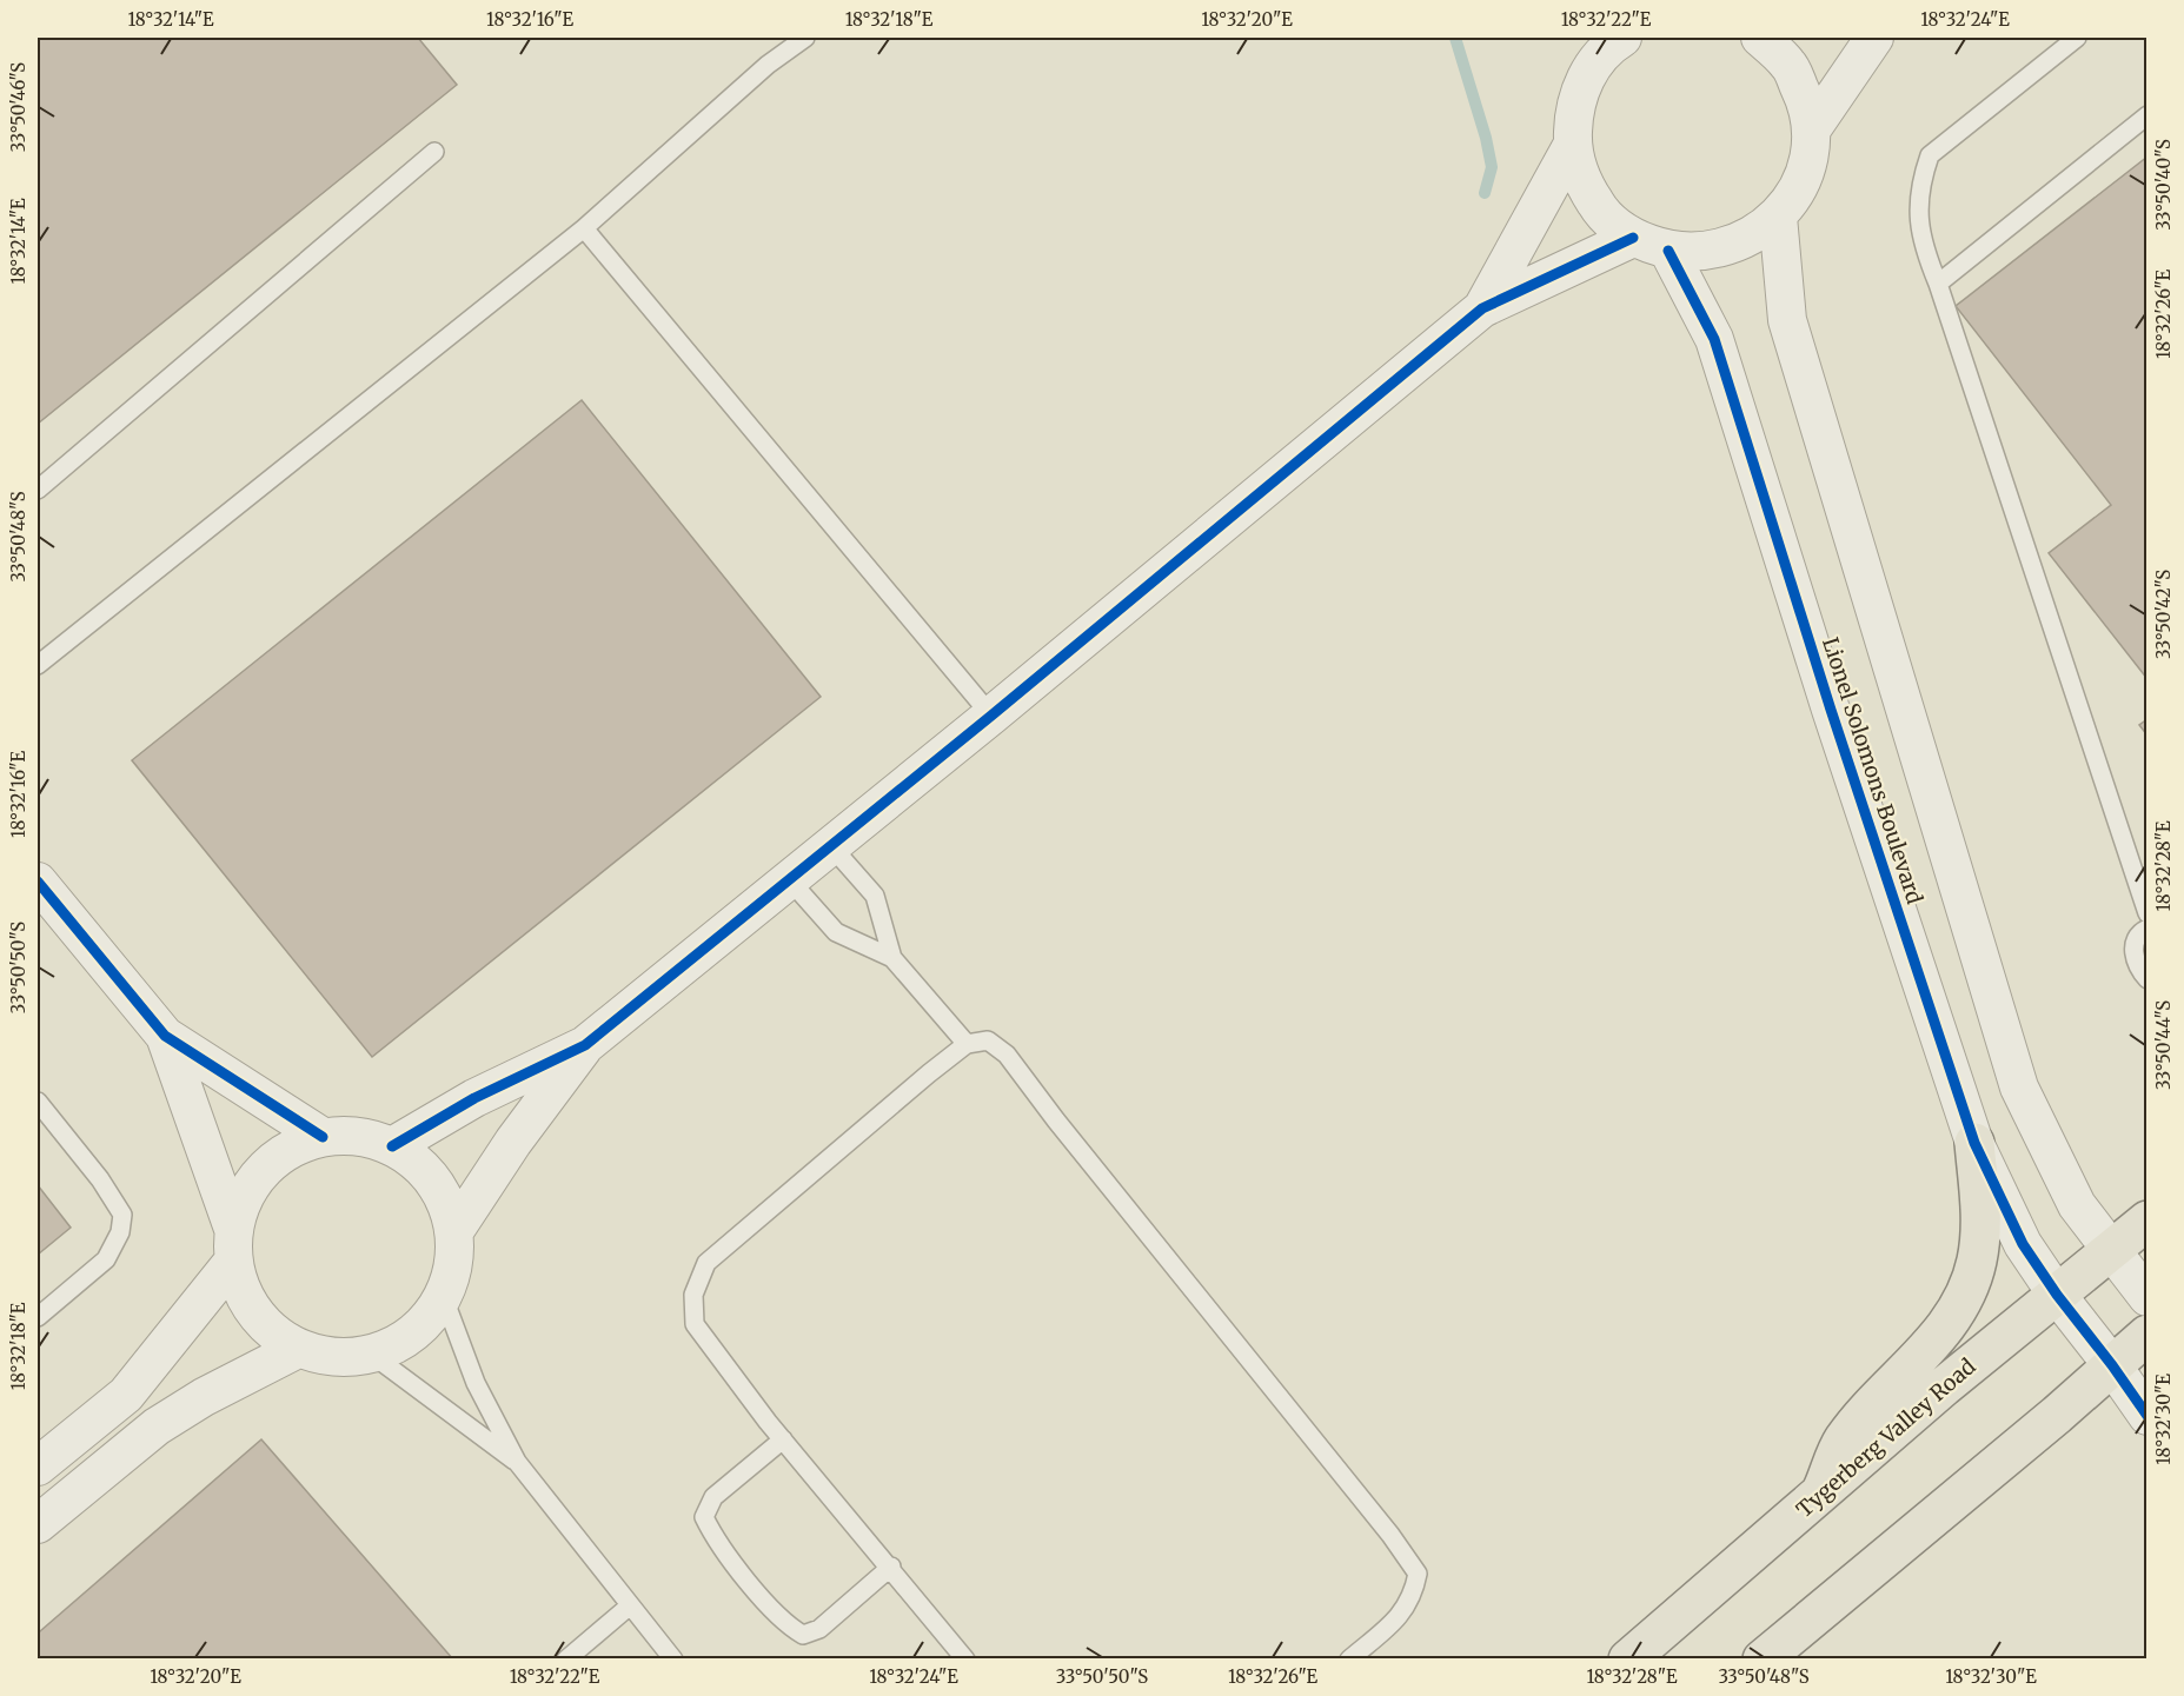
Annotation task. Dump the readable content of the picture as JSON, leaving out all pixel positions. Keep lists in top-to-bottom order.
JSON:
{
  "streets": {
    "main road": ["Tygerberg Valley Road"],
    "street": ["Lionel Solomons Boulevard"]
  },
  "crossings": [
    ["Lionel Solomons Boulevard", "Tygerberg Valley Road"]
  ],
  "coordinates": [
    "18°32'14\"E",
    "18°32'16\"E",
    "18°32'18\"E",
    "18°32'20\"E",
    "18°32'22\"E",
    "18°32'24\"E",
    "33°50'46\"S",
    "33°50'40\"S",
    "18°32'26\"E",
    "33°50'48\"S",
    "33°50'42\"S",
    "18°32'28\"E",
    "33°50'50\"S",
    "33°50'44\"S",
    "18°32'30\"E"
  ]
}
